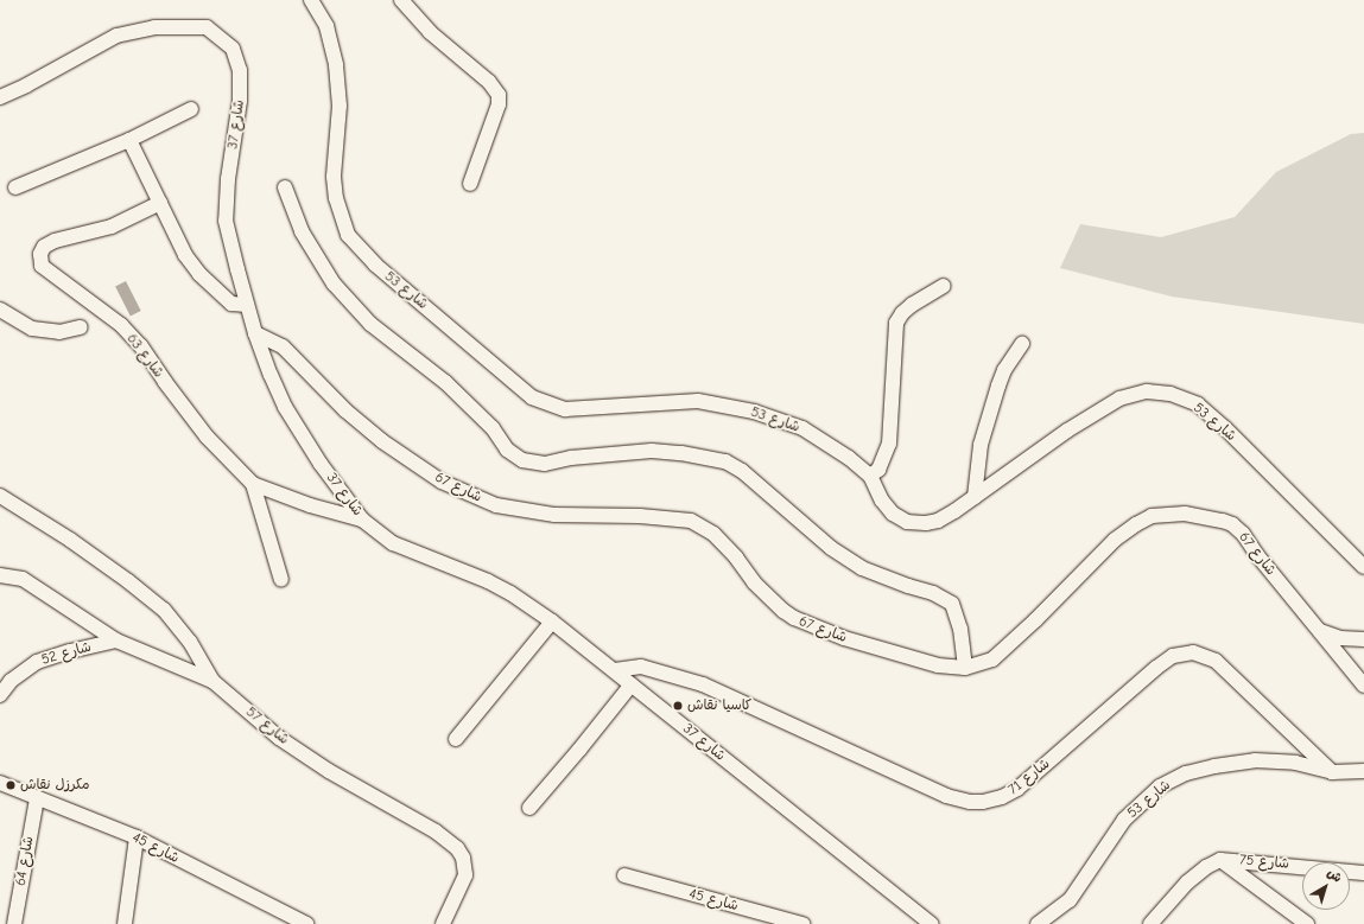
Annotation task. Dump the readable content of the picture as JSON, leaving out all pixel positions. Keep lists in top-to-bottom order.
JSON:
{
  "streets": {
    "street": [
      "شارع 37",
      "شارع 53",
      "شارع 63",
      "شارع 67",
      "شارع 52",
      "شارع 57",
      "شارع 71",
      "شارع 45",
      "شارع 64",
      "شارع 75"
    ]
  },
  "crossings": [
    ["شارع 37", "شارع 63"],
    ["شارع 37", "شارع 67"],
    ["شارع 37", "شارع 71"],
    ["شارع 53", "شارع 71"],
    ["شارع 52", "شارع 57"],
    ["شارع 45", "شارع 64"]
  ],
  "places": ["كاسيا نقاش", "مكرزل نقاش"],
  "north": "top right"
}
